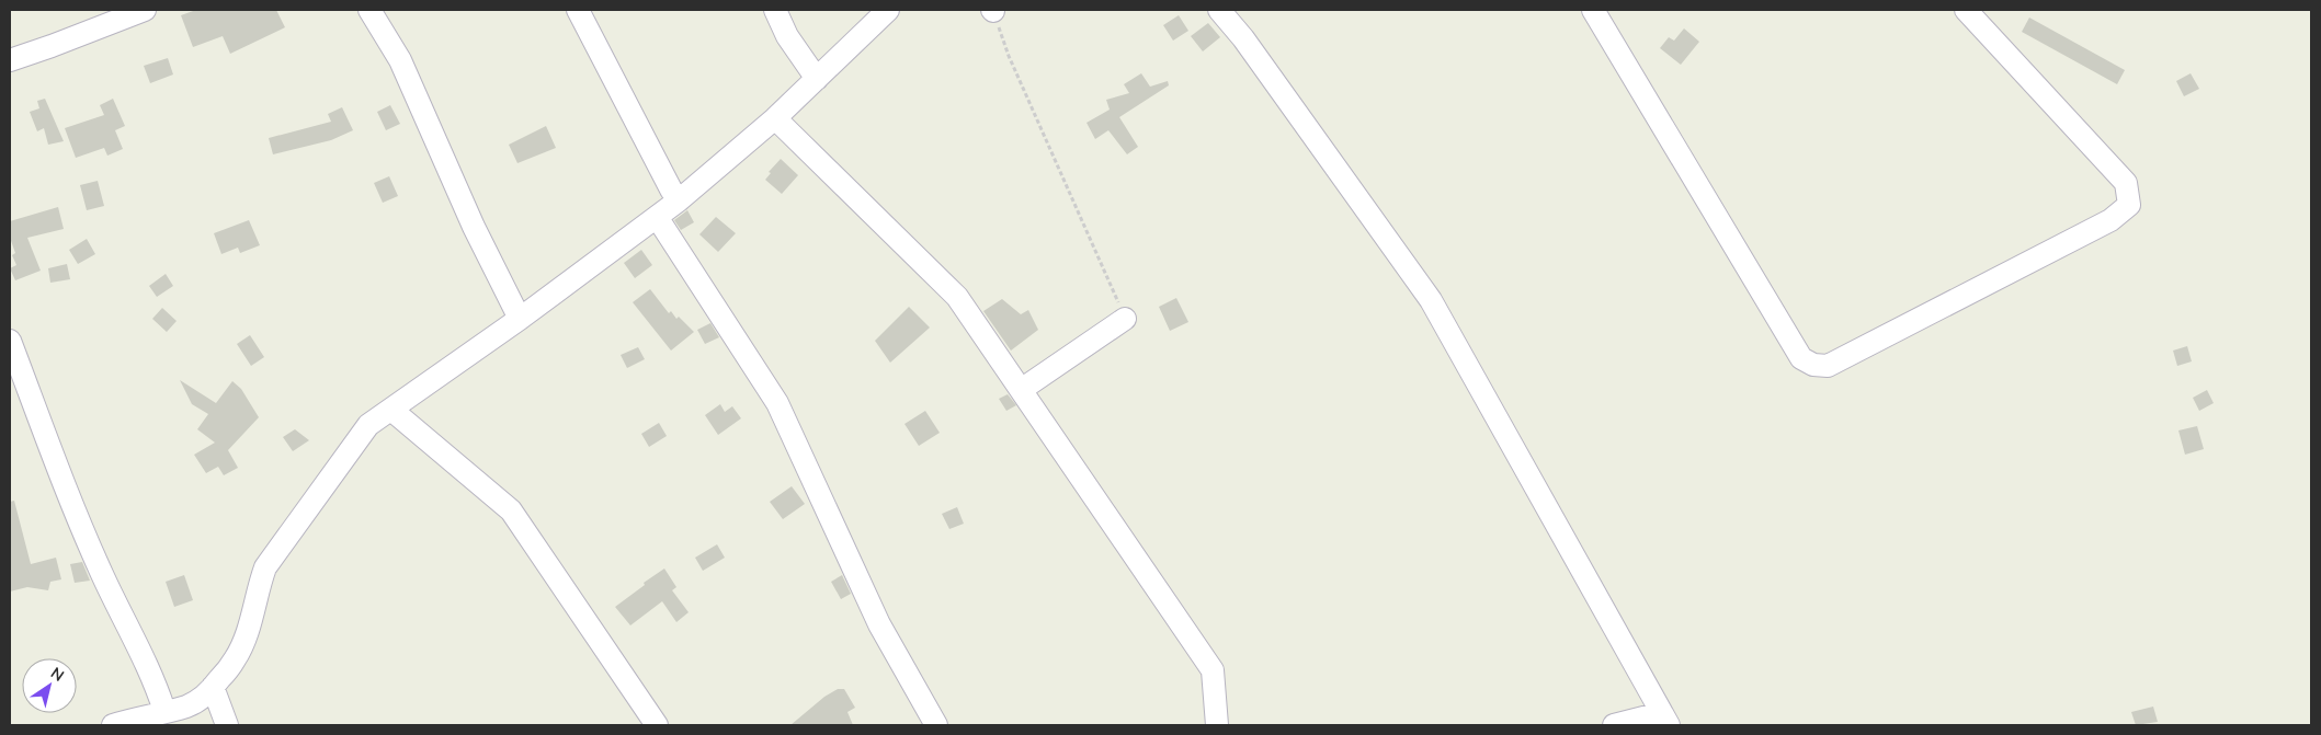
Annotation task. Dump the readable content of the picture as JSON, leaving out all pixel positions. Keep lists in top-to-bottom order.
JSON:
{
  "north": "top right"
}
